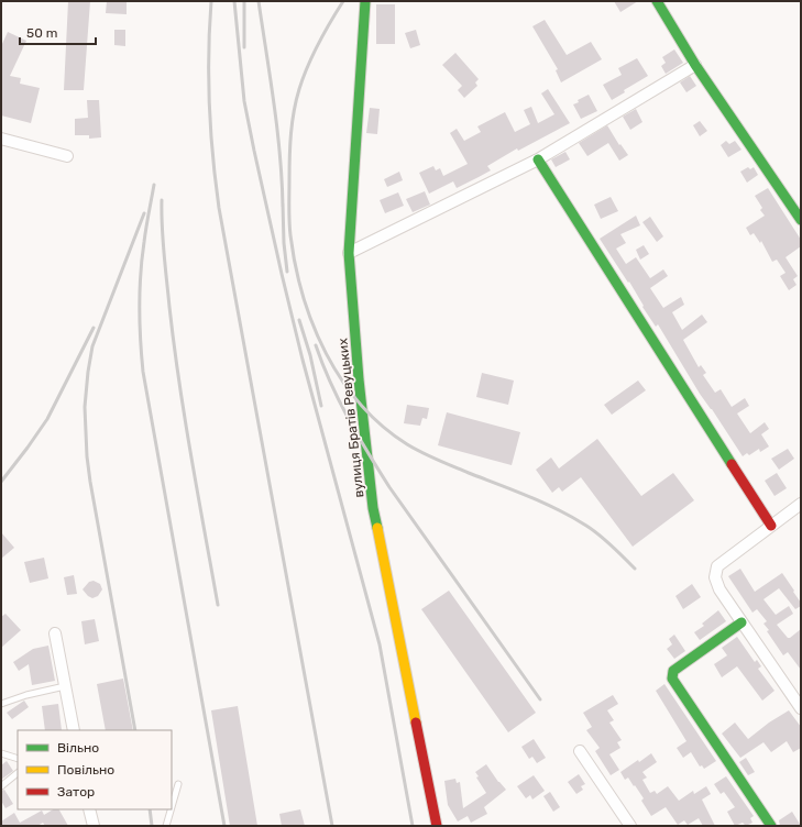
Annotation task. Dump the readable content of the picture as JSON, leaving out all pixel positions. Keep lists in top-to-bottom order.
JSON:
{
  "streets": {
    "street": ["вулиця Братів Ревуцьких"]
  },
  "legend": ["Вільно", "Повільно", "Затор"],
  "scale_bar": "50 m"
}
